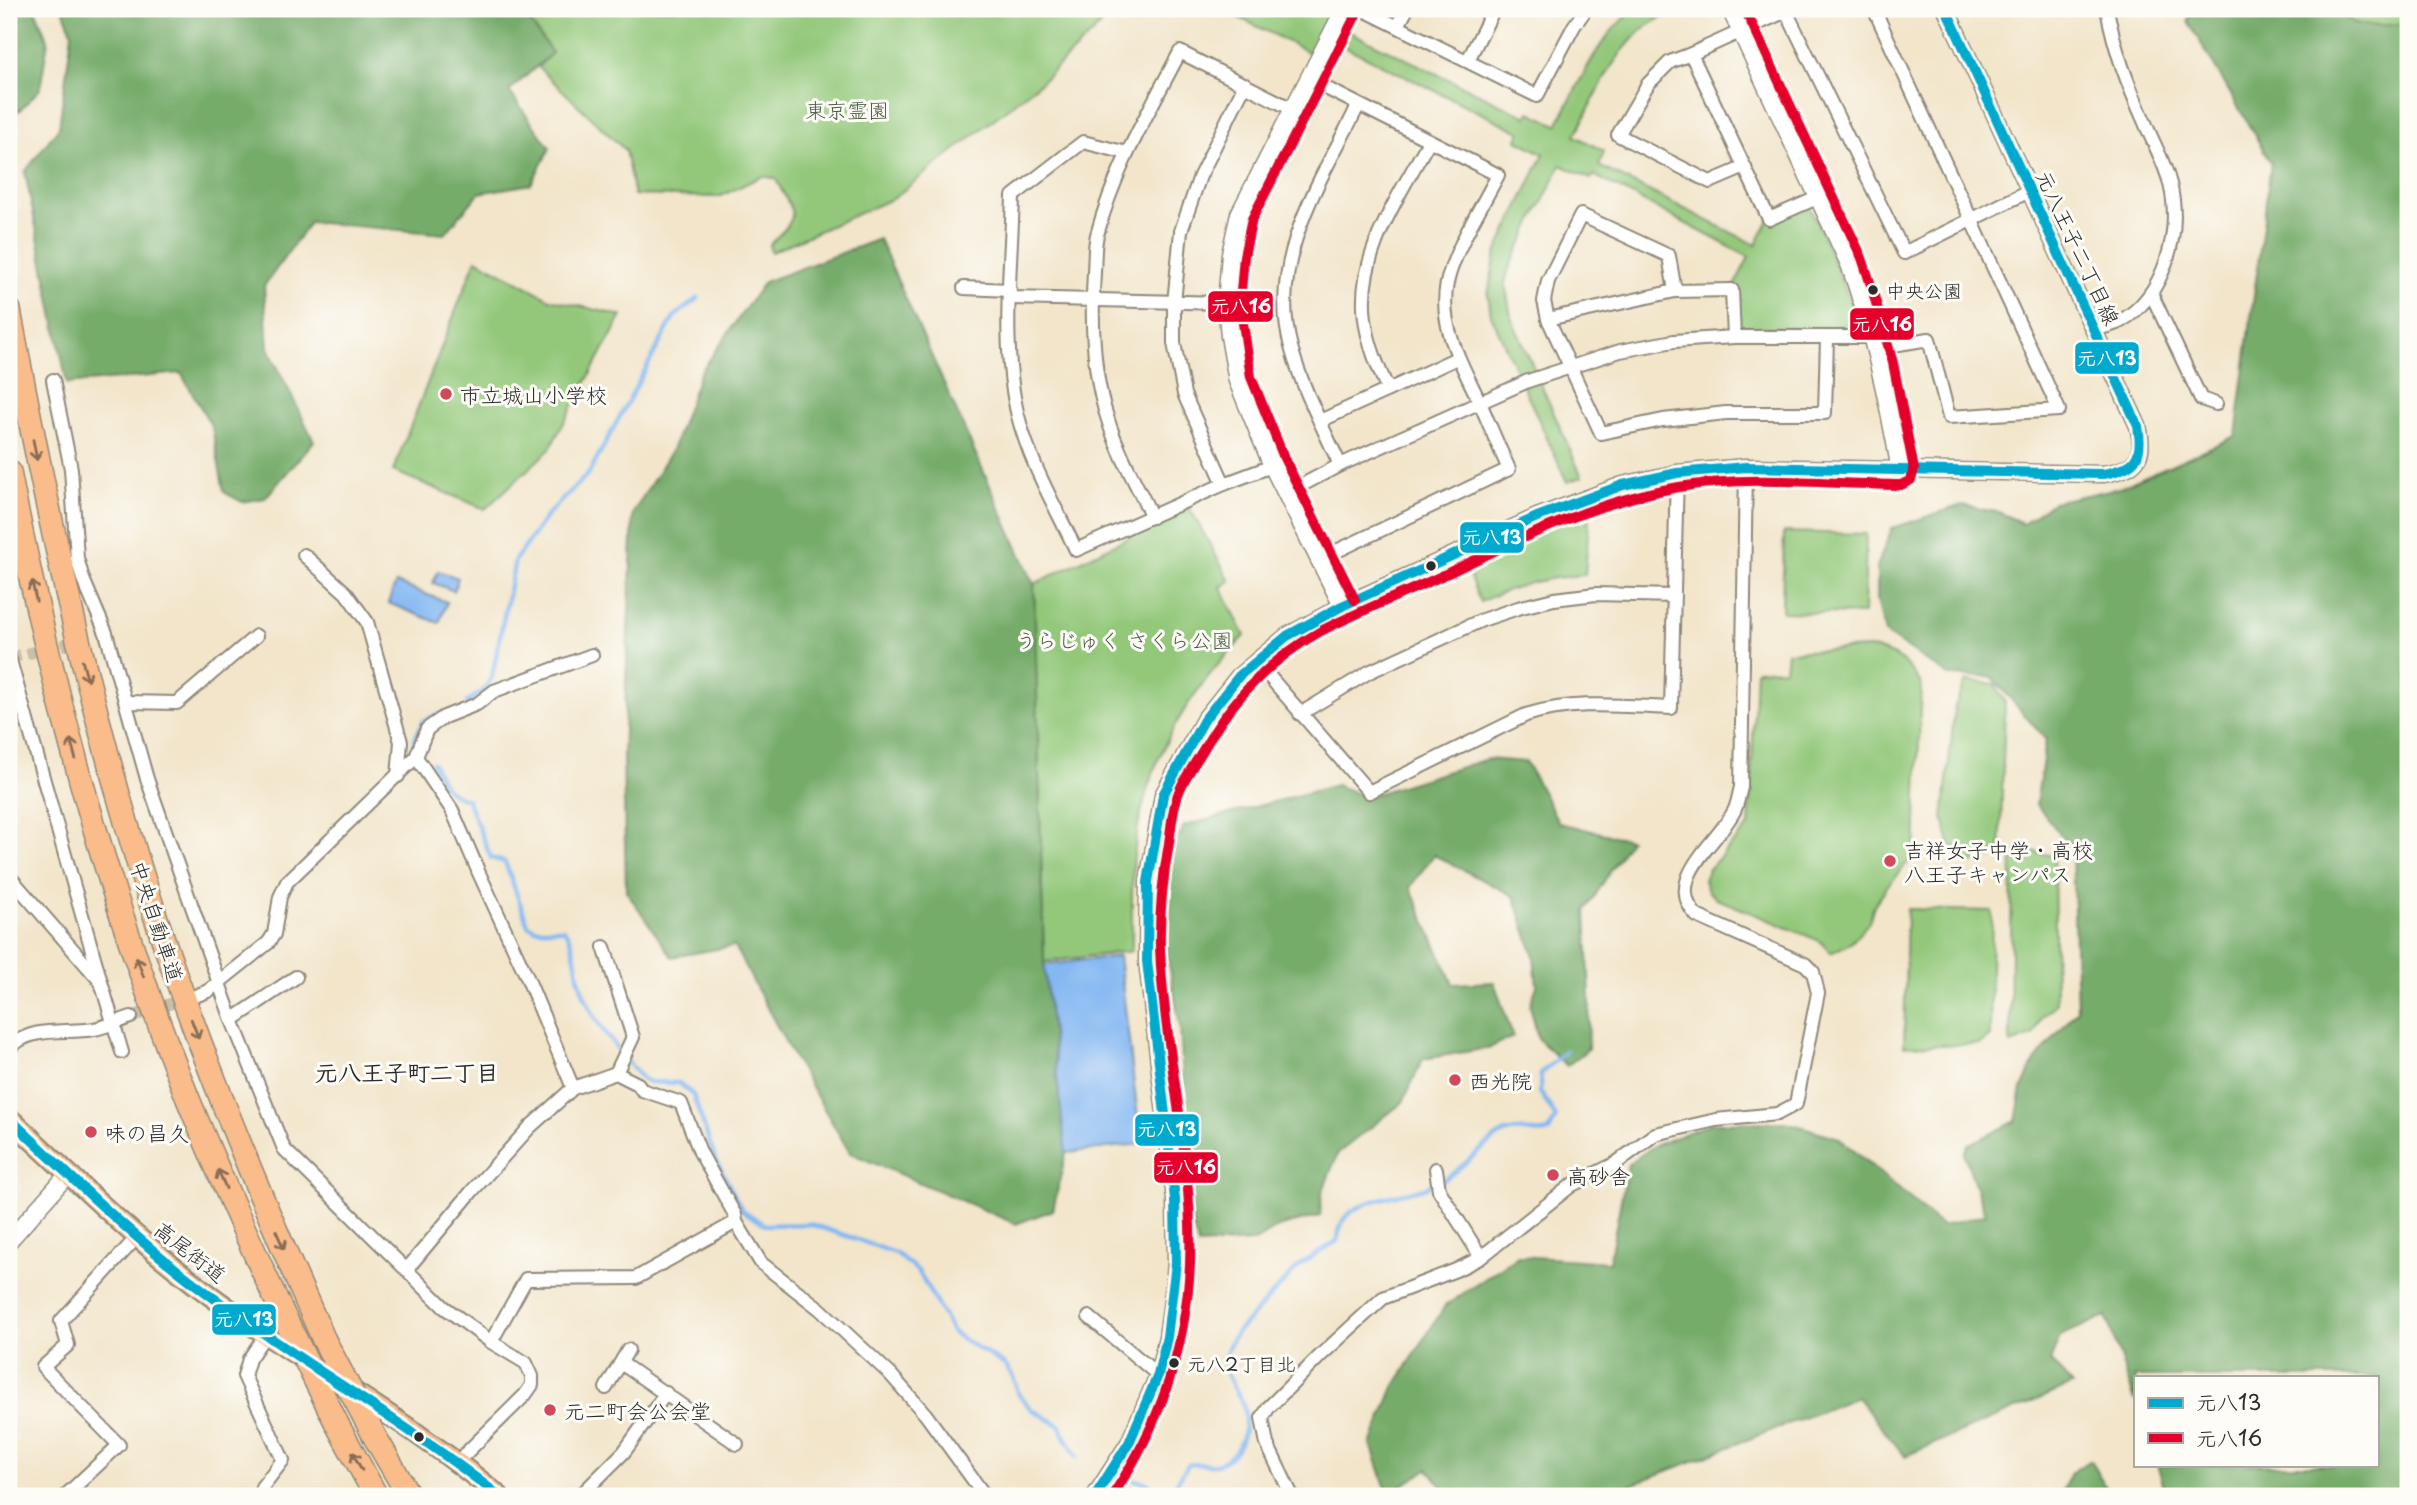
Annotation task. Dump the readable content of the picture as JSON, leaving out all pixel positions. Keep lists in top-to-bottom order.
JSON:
{
  "streets": {
    "highway": ["中央自動車道"],
    "main road": ["高尾街道"],
    "street": ["元八王子二丁目線"]
  },
  "districts": ["元八王子町二丁目"],
  "parks": ["東京霊園", "うらじゅく さくら公園"],
  "places": [
    "中央公園",
    "市立城山小学校",
    "吉祥女子中学・高校 八王子キャンパス",
    "西光院",
    "味の昌久",
    "高砂舎",
    "元八2丁目北",
    "元二町会公会堂"
  ],
  "lines": ["transit line 元八13", "transit line 元八16"],
  "legend": ["元八13", "元八16"]
}
